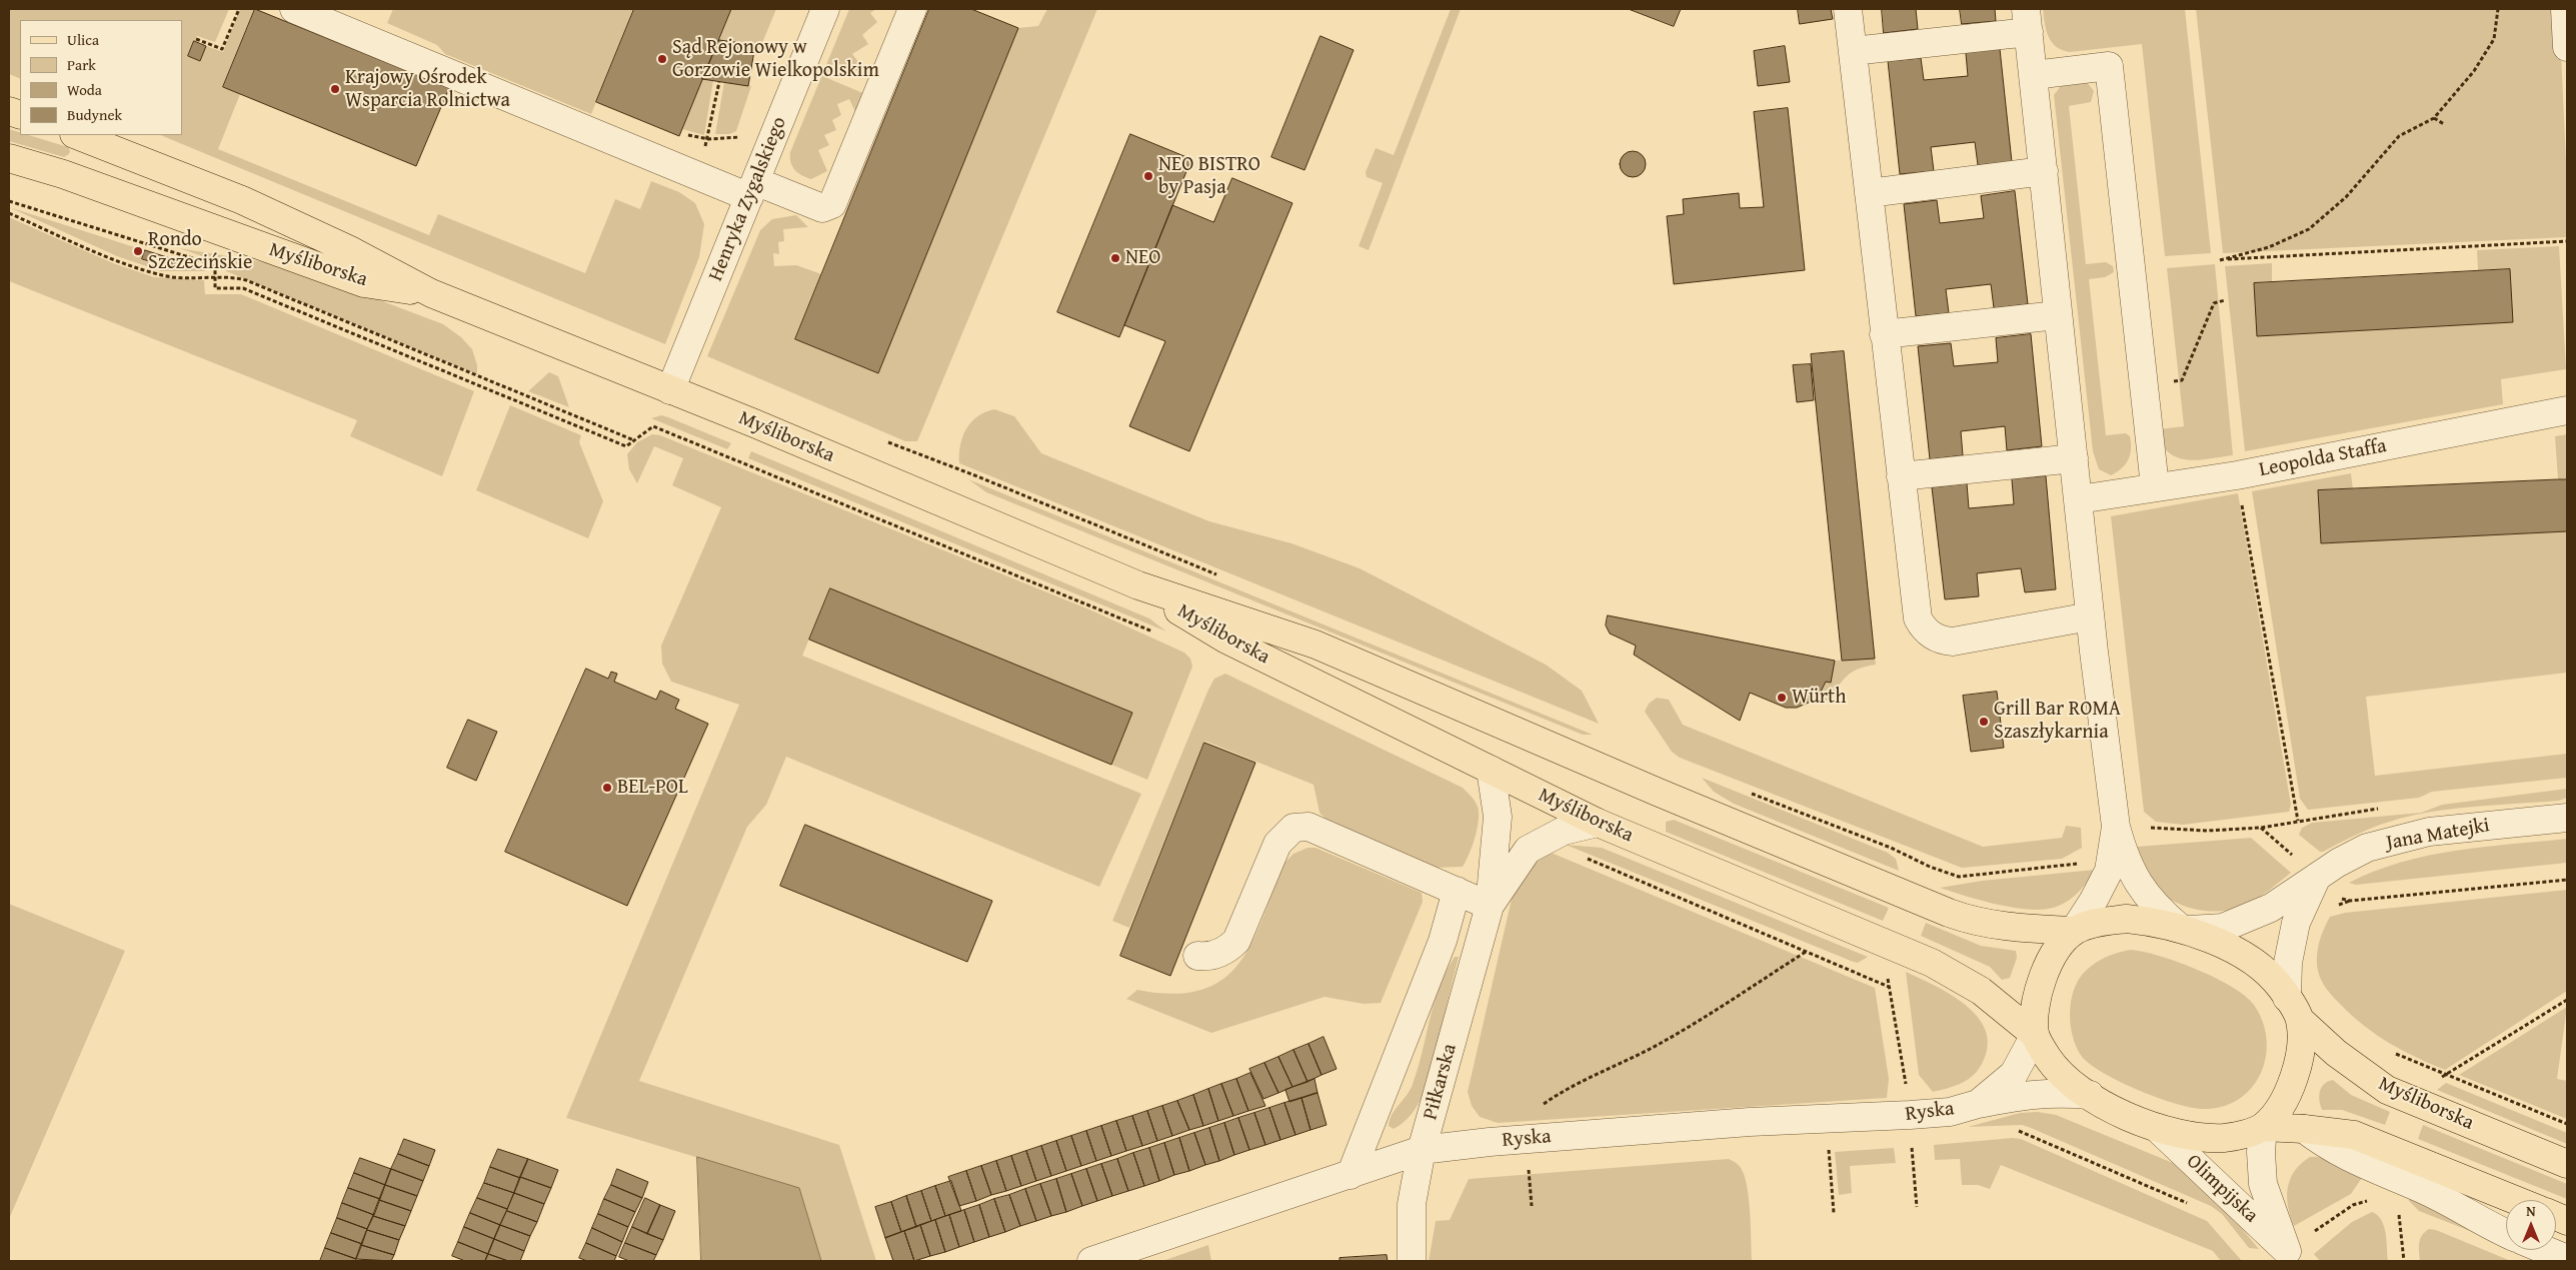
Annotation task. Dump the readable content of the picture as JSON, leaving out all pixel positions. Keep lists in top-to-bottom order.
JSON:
{
  "streets": {
    "main road": ["Myśliborska"],
    "street": [
      "Henryka Zygalskiego",
      "Leopolda Staffa",
      "Jana Matejki",
      "Piłkarska",
      "Ryska",
      "Olimpijska"
    ]
  },
  "crossings": [
    ["Henryka Zygalskiego", "Myśliborska"],
    ["Myśliborska", "Jana Matejki"],
    ["Myśliborska", "Piłkarska"],
    ["Myśliborska", "Ryska"],
    ["Piłkarska", "Ryska"]
  ],
  "places": [
    "Sąd Rejonowy w Gorzowie Wielkopolskim",
    "Krajowy Ośrodek Wsparcia Rolnictwa",
    "NEO BISTRO by Pasja",
    "Rondo Szczecińskie",
    "NEO",
    "Würth",
    "Grill Bar ROMA Szaszłykarnia",
    "BEL-POL"
  ],
  "legend": [
    "Ulica",
    "Park",
    "Woda",
    "Budynek"
  ],
  "north": "top"
}
